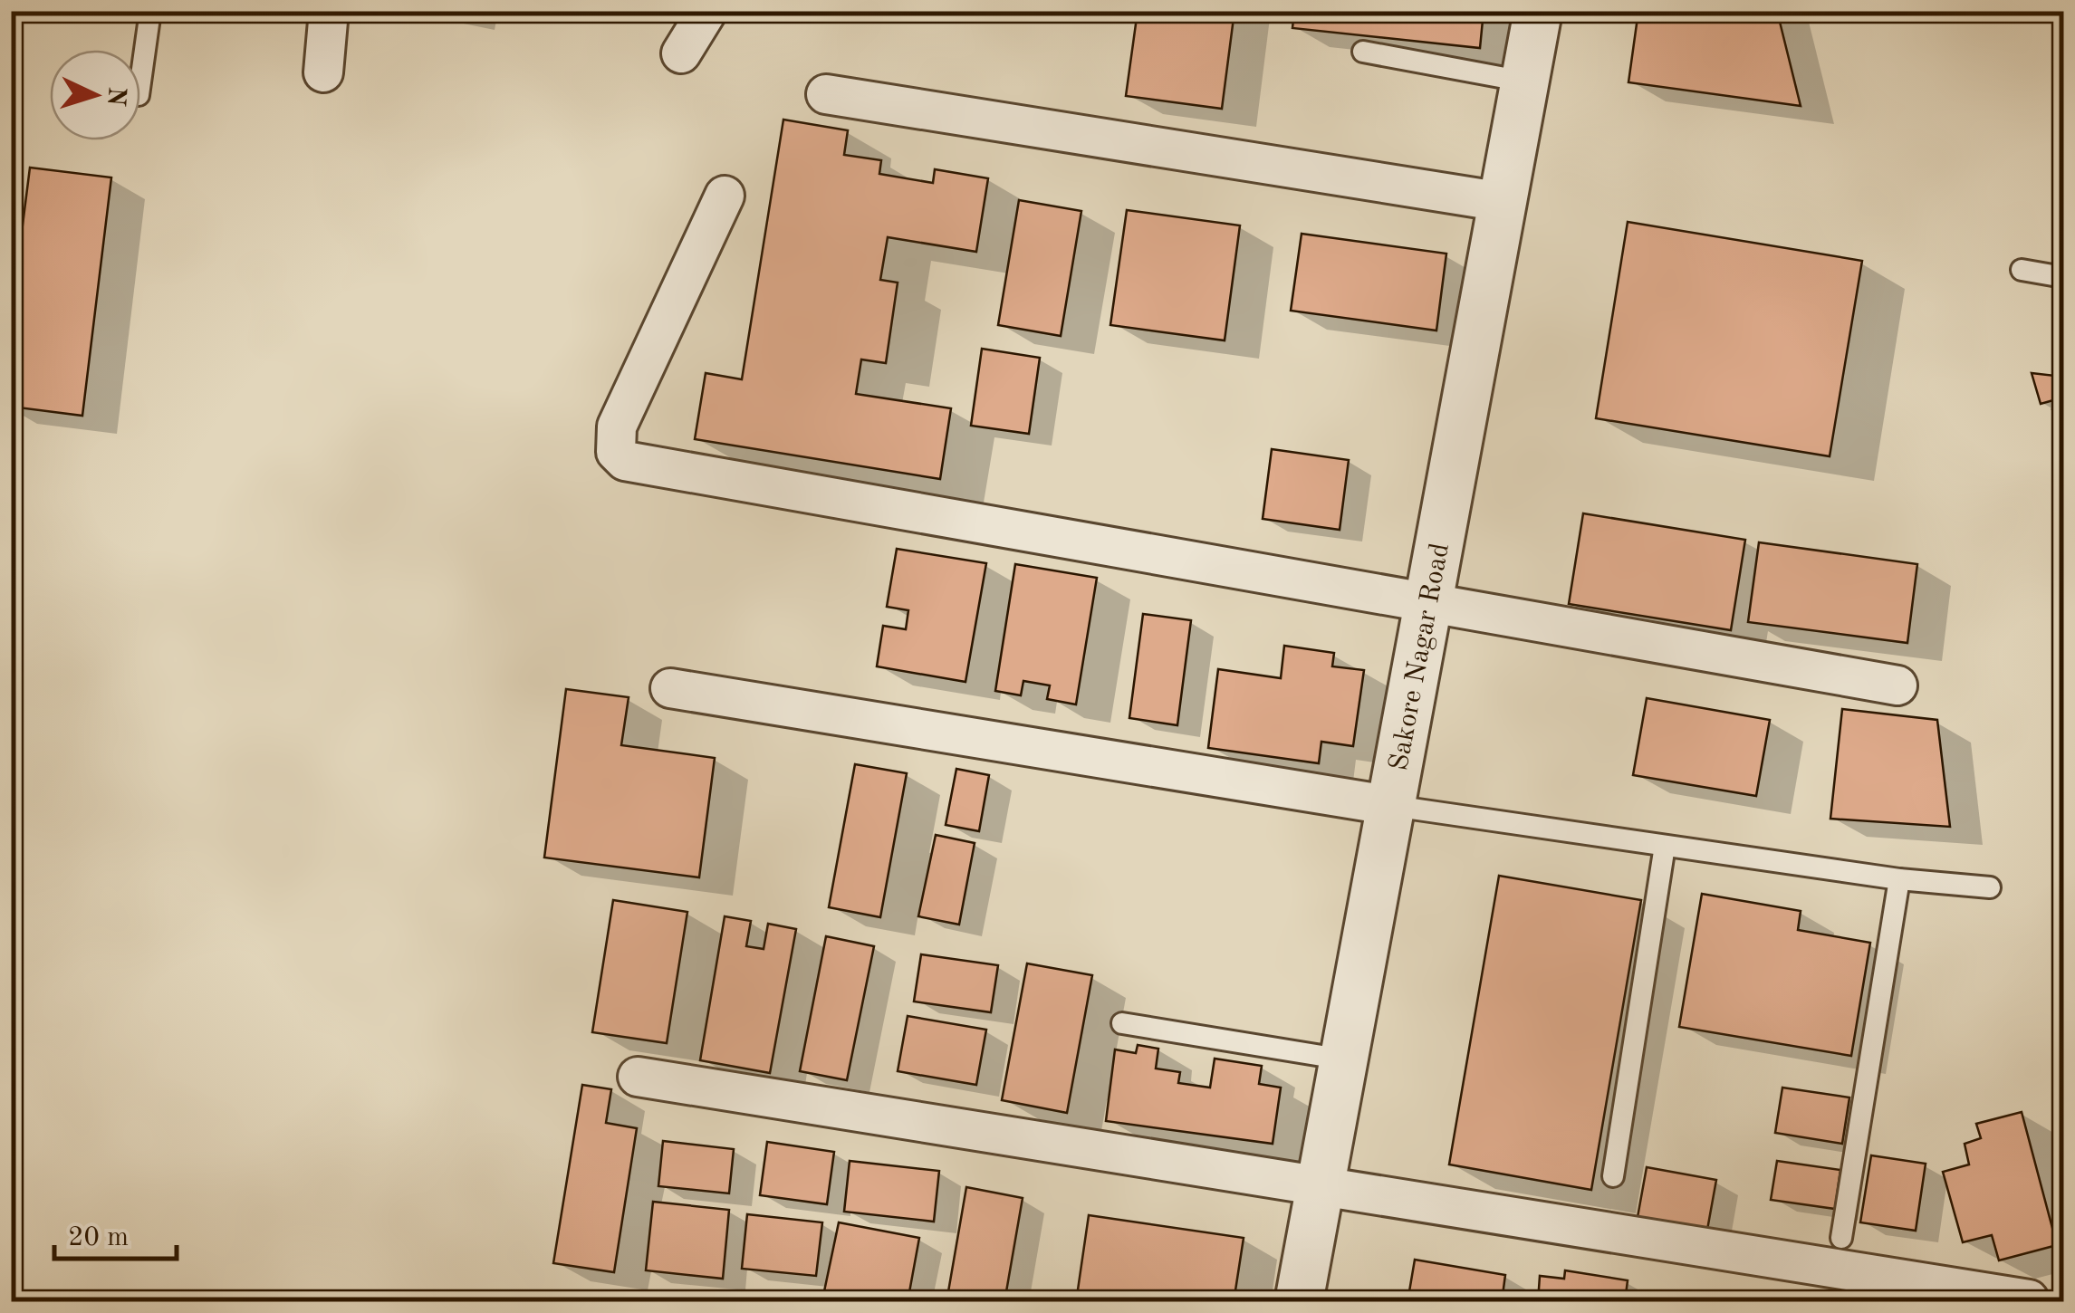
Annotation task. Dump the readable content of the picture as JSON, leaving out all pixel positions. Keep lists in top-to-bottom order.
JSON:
{
  "streets": {
    "street": ["Sakore Nagar Road"]
  },
  "scale_bar": "20 m",
  "north": "right"
}
